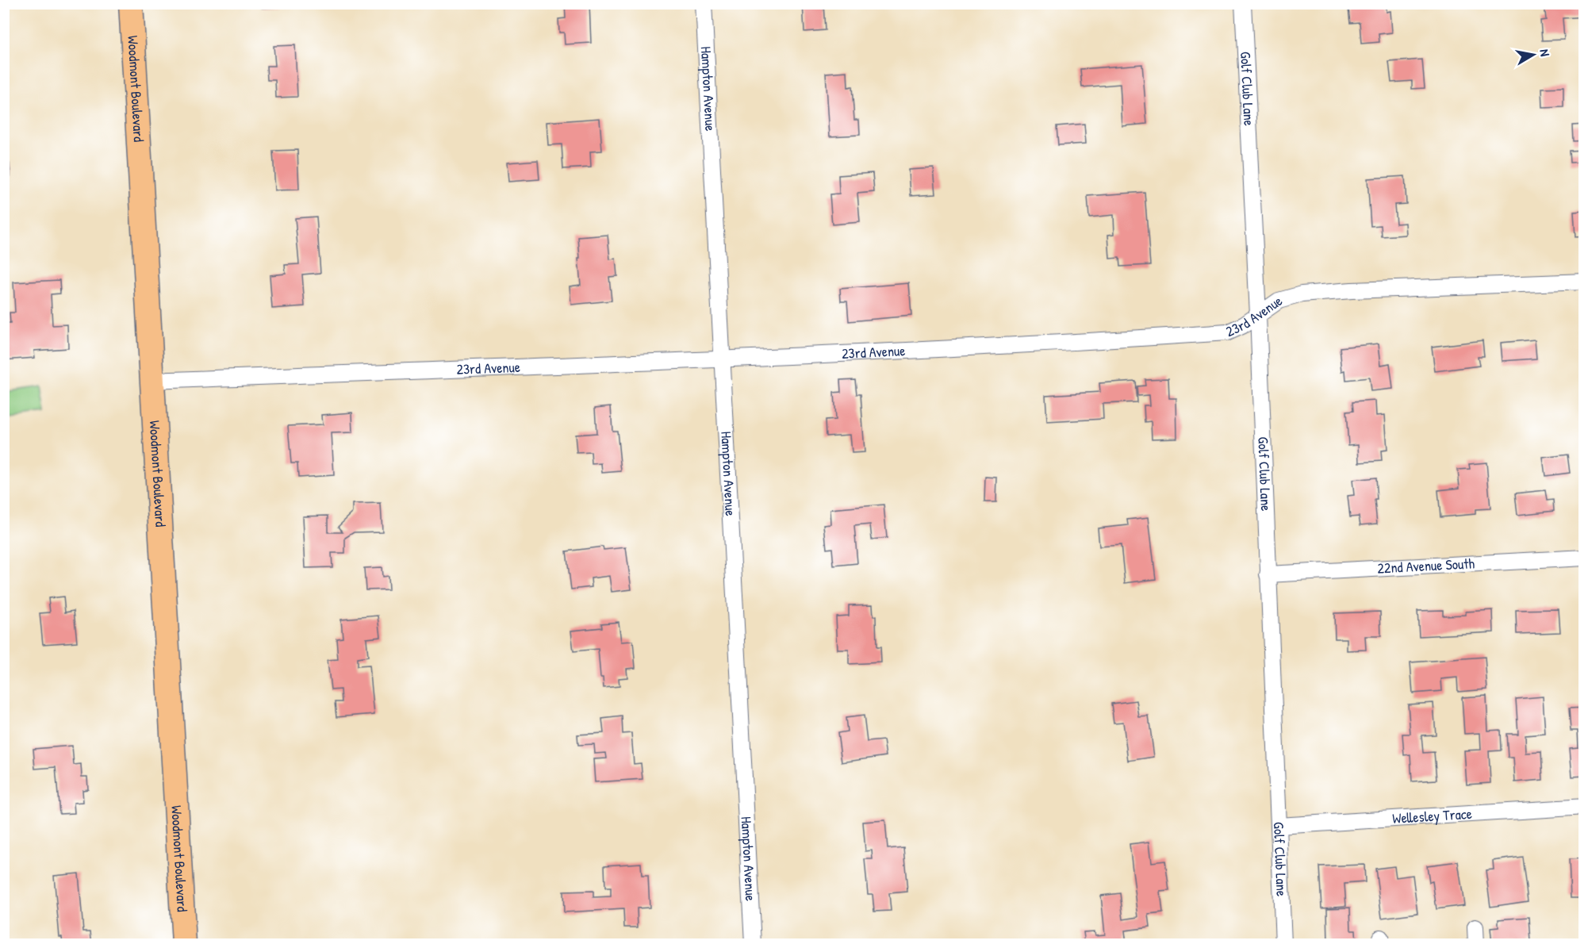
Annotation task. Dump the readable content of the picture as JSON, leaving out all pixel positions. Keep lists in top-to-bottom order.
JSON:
{
  "streets": {
    "main road": ["Woodmont Boulevard"],
    "street": [
      "Hampton Avenue",
      "Golf Club Lane",
      "23rd Avenue",
      "22nd Avenue South",
      "Wellesley Trace"
    ]
  },
  "crossings": [
    ["Woodmont Boulevard", "23rd Avenue"],
    ["Hampton Avenue", "23rd Avenue"],
    ["Golf Club Lane", "23rd Avenue"],
    ["Golf Club Lane", "22nd Avenue South"],
    ["Golf Club Lane", "Wellesley Trace"]
  ],
  "north": "right"
}
